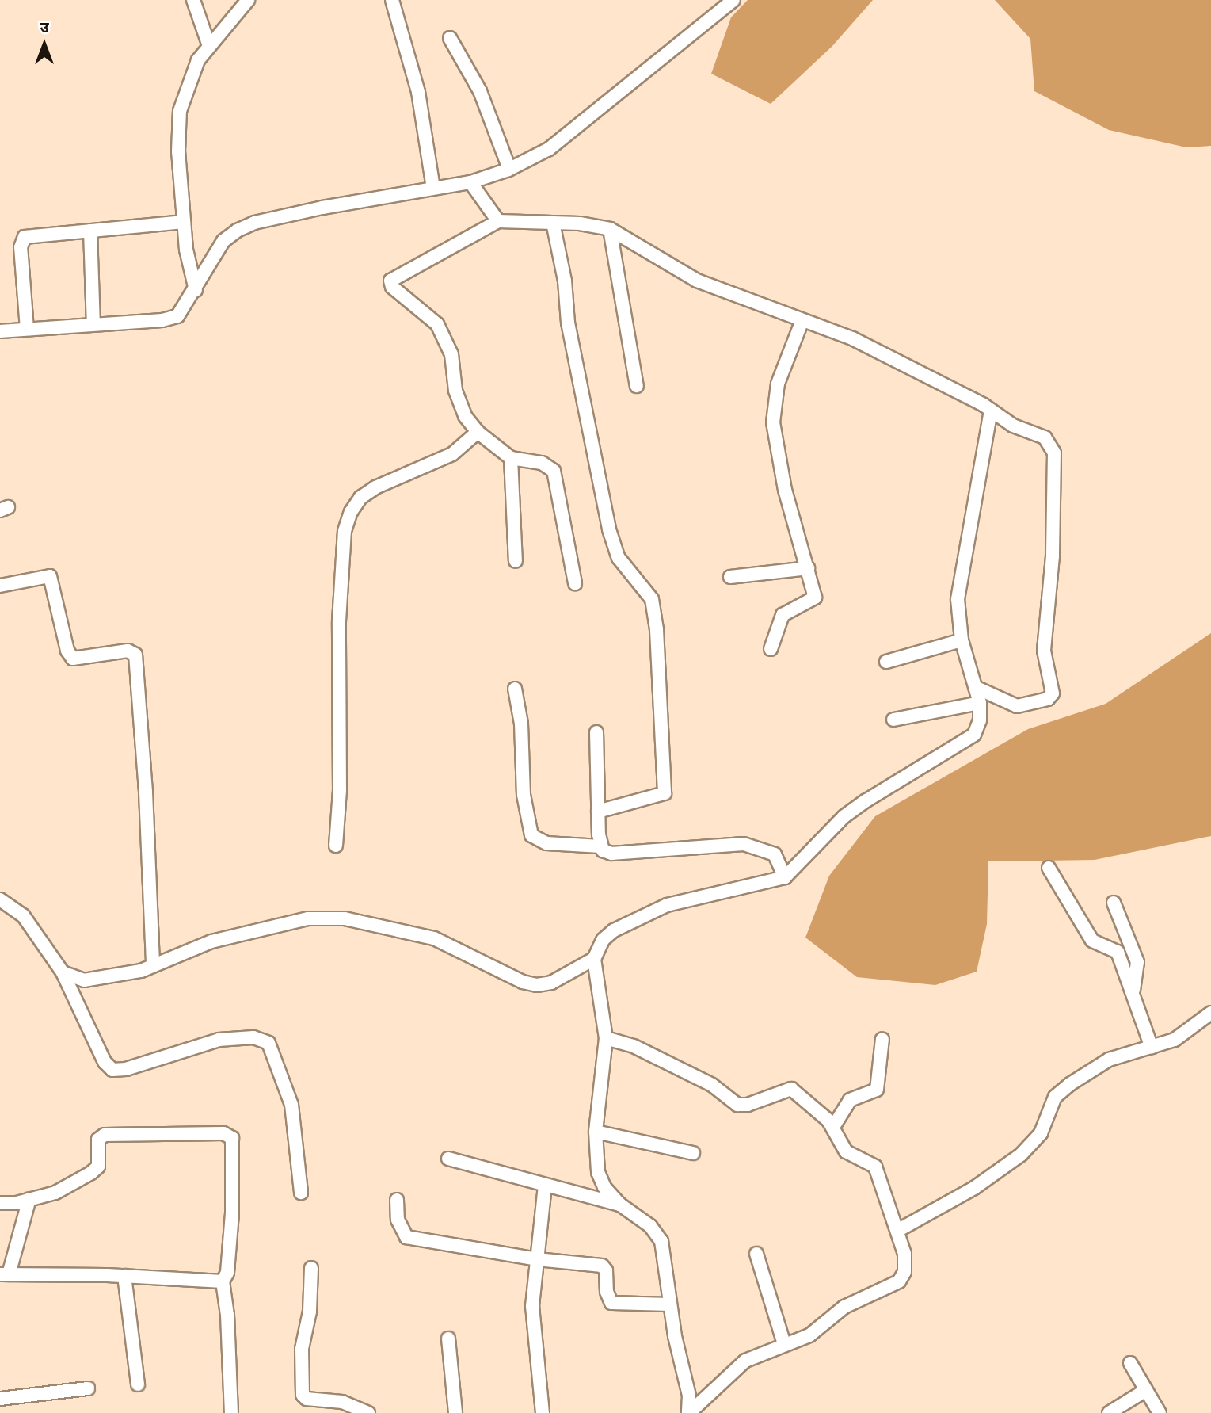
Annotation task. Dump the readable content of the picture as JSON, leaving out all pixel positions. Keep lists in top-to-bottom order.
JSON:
{
  "north": "top"
}
